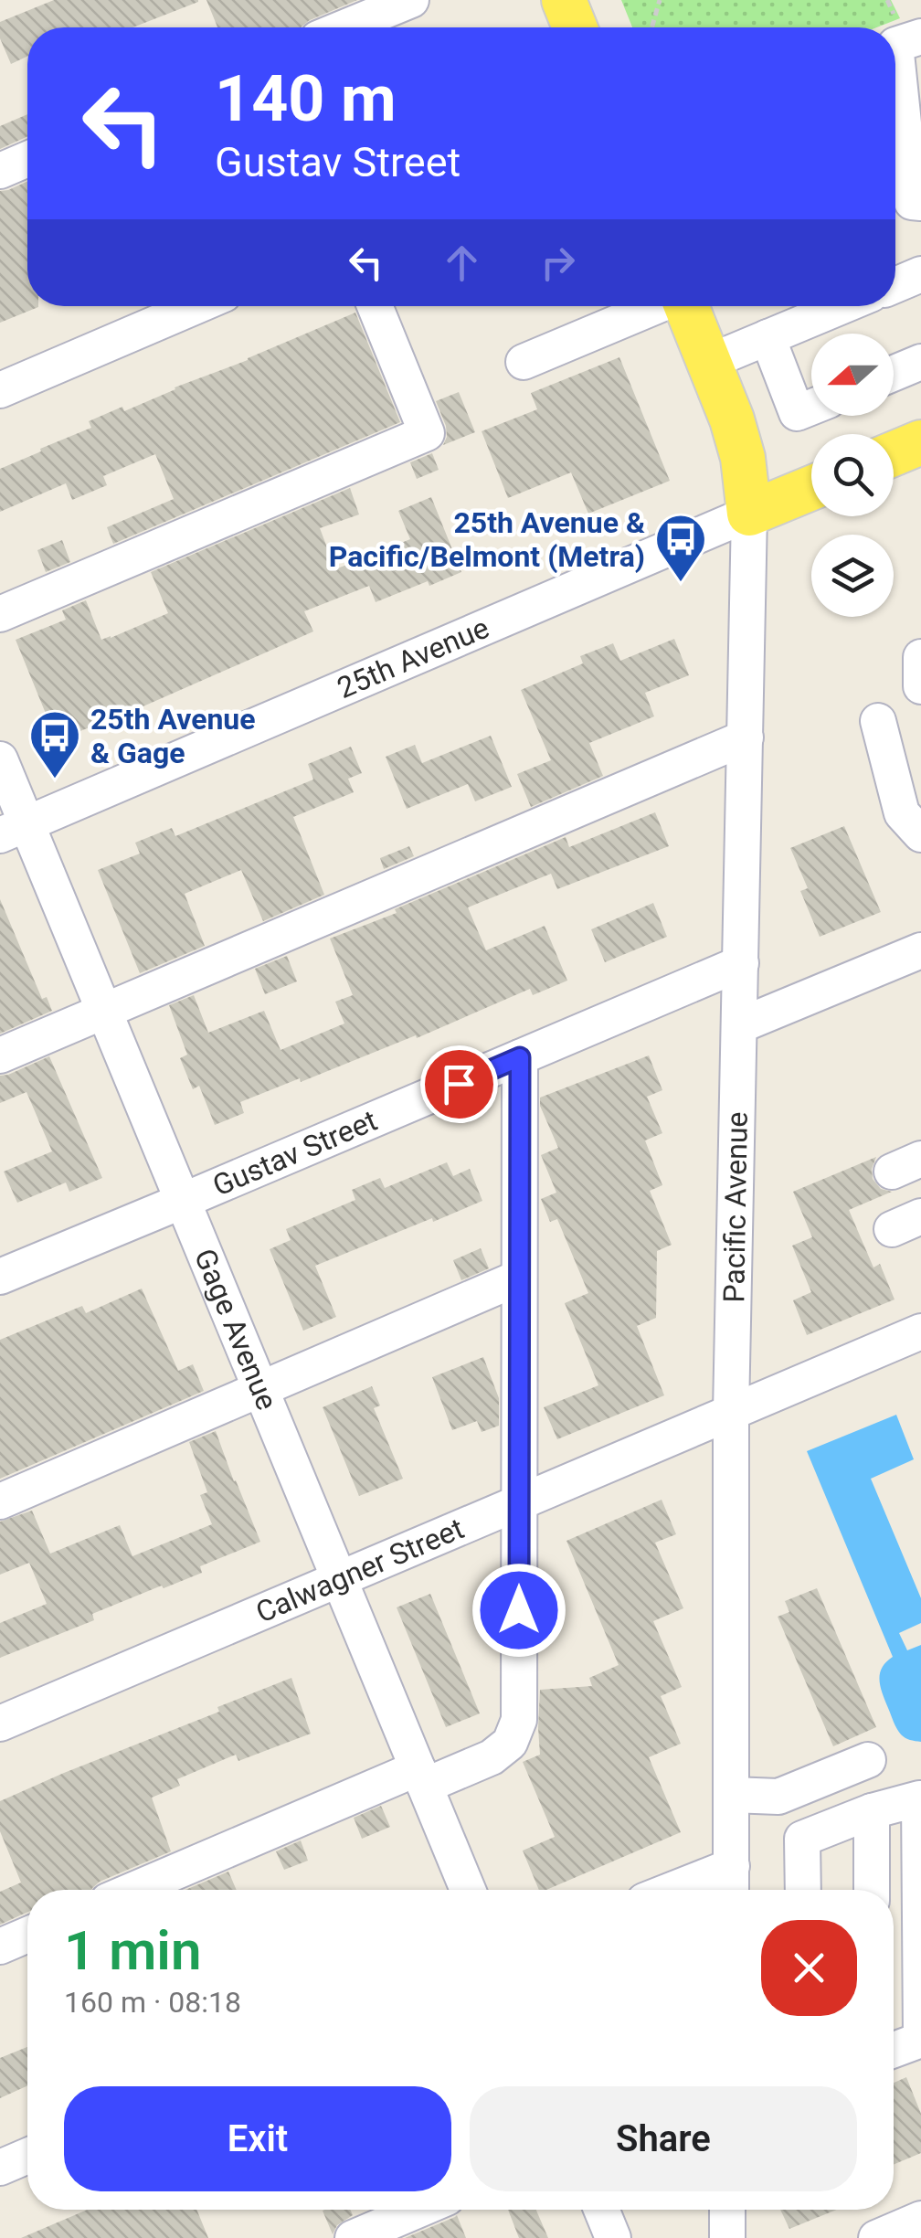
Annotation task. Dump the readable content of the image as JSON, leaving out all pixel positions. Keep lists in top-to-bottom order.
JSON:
{
  "streets": {
    "main road": ["25th Avenue"],
    "street": [
      "Gustav Street",
      "Pacific Avenue",
      "Gage Avenue",
      "Calwagner Street"
    ]
  },
  "crossings": [
    ["25th Avenue", "Pacific Avenue"],
    ["25th Avenue", "Gage Avenue"],
    ["Gustav Street", "Pacific Avenue"],
    ["Gustav Street", "Gage Avenue"],
    ["Pacific Avenue", "Calwagner Street"],
    ["Gage Avenue", "Calwagner Street"]
  ],
  "places": {
    "bus stop": ["25th Avenue & Pacific/Belmont (Metra)", "25th Avenue & Gage"]
  },
  "north": "left",
  "page": {
    "turn": ["140 m", "Gustav Street"],
    "heading": ["1 min", "160 m · 08:18"],
    "buttons": ["Exit", "Share"]
  }
}
